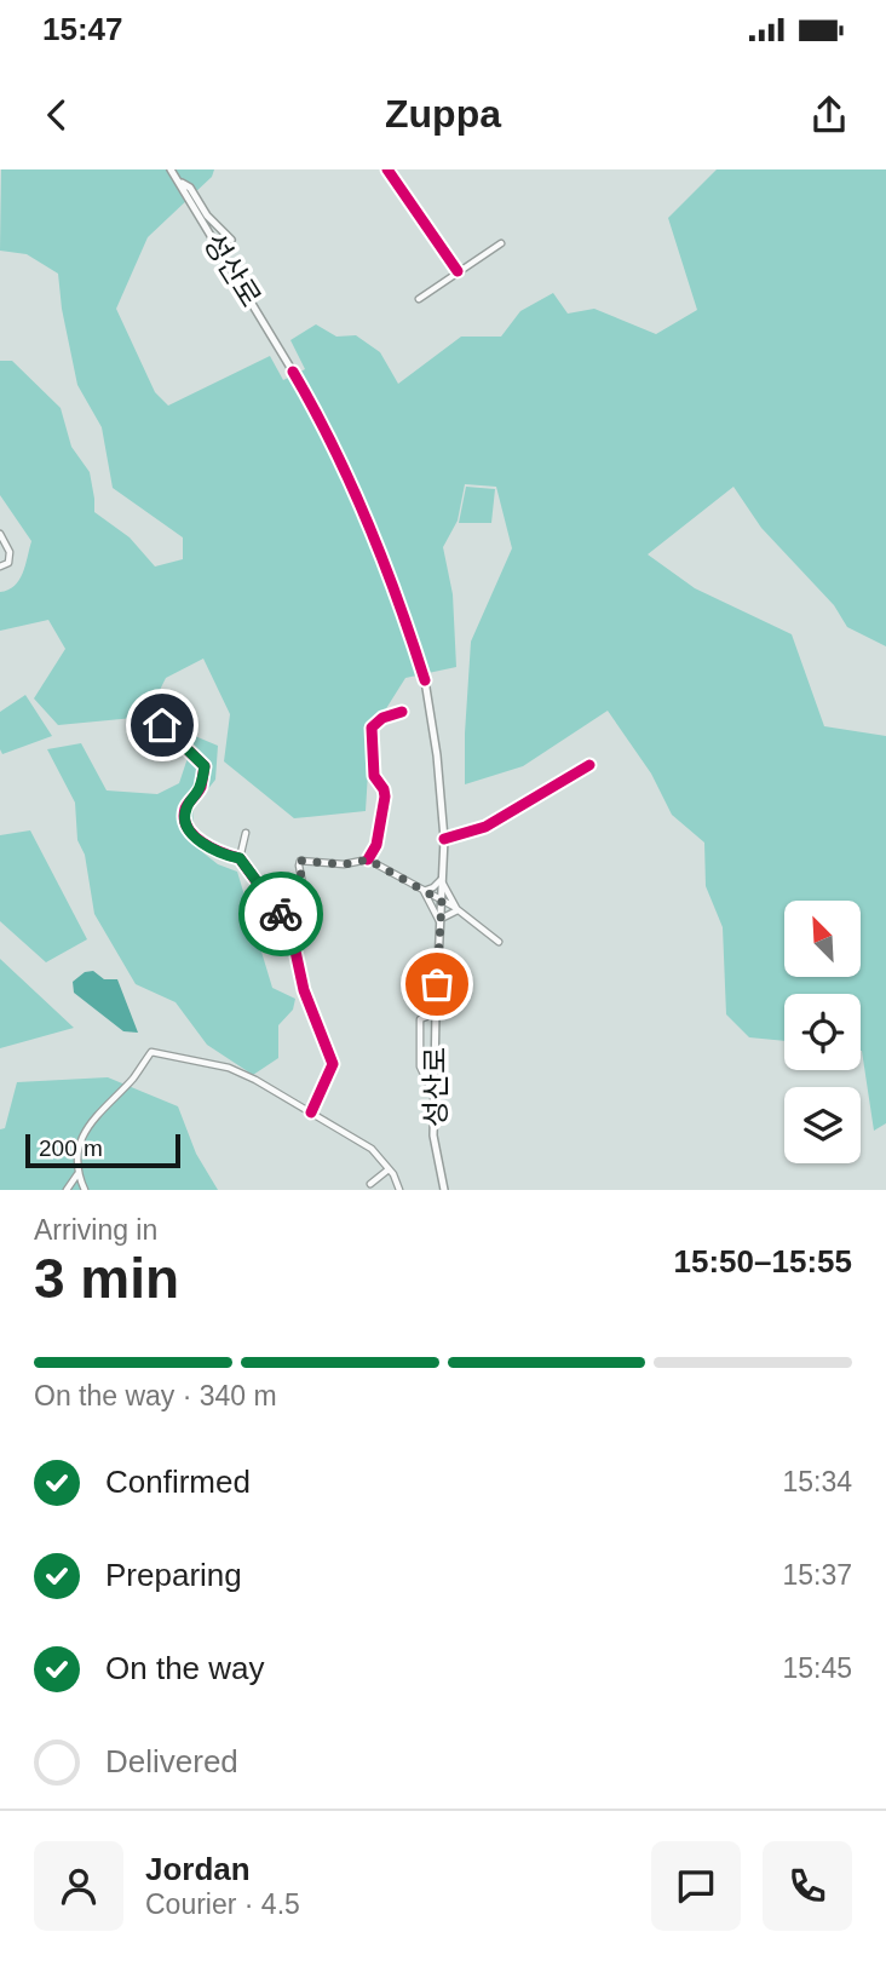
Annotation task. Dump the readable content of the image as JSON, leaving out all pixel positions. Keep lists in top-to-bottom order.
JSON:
{
  "streets": {
    "main road": ["성산로"]
  },
  "scale_bar": "200 m",
  "north": "top left",
  "page": {
    "status": "15:47",
    "header": "Zuppa",
    "scale": "200 m",
    "heading": ["3 min", "Arriving in", "15:50–15:55"],
    "panel": ["Jordan", "Courier · 4.5"],
    "bar": "On the way · 340 m",
    "list": [
      ["Confirmed", "15:34"],
      ["Preparing", "15:37"],
      ["On the way", "15:45"],
      "Delivered"
    ]
  }
}
